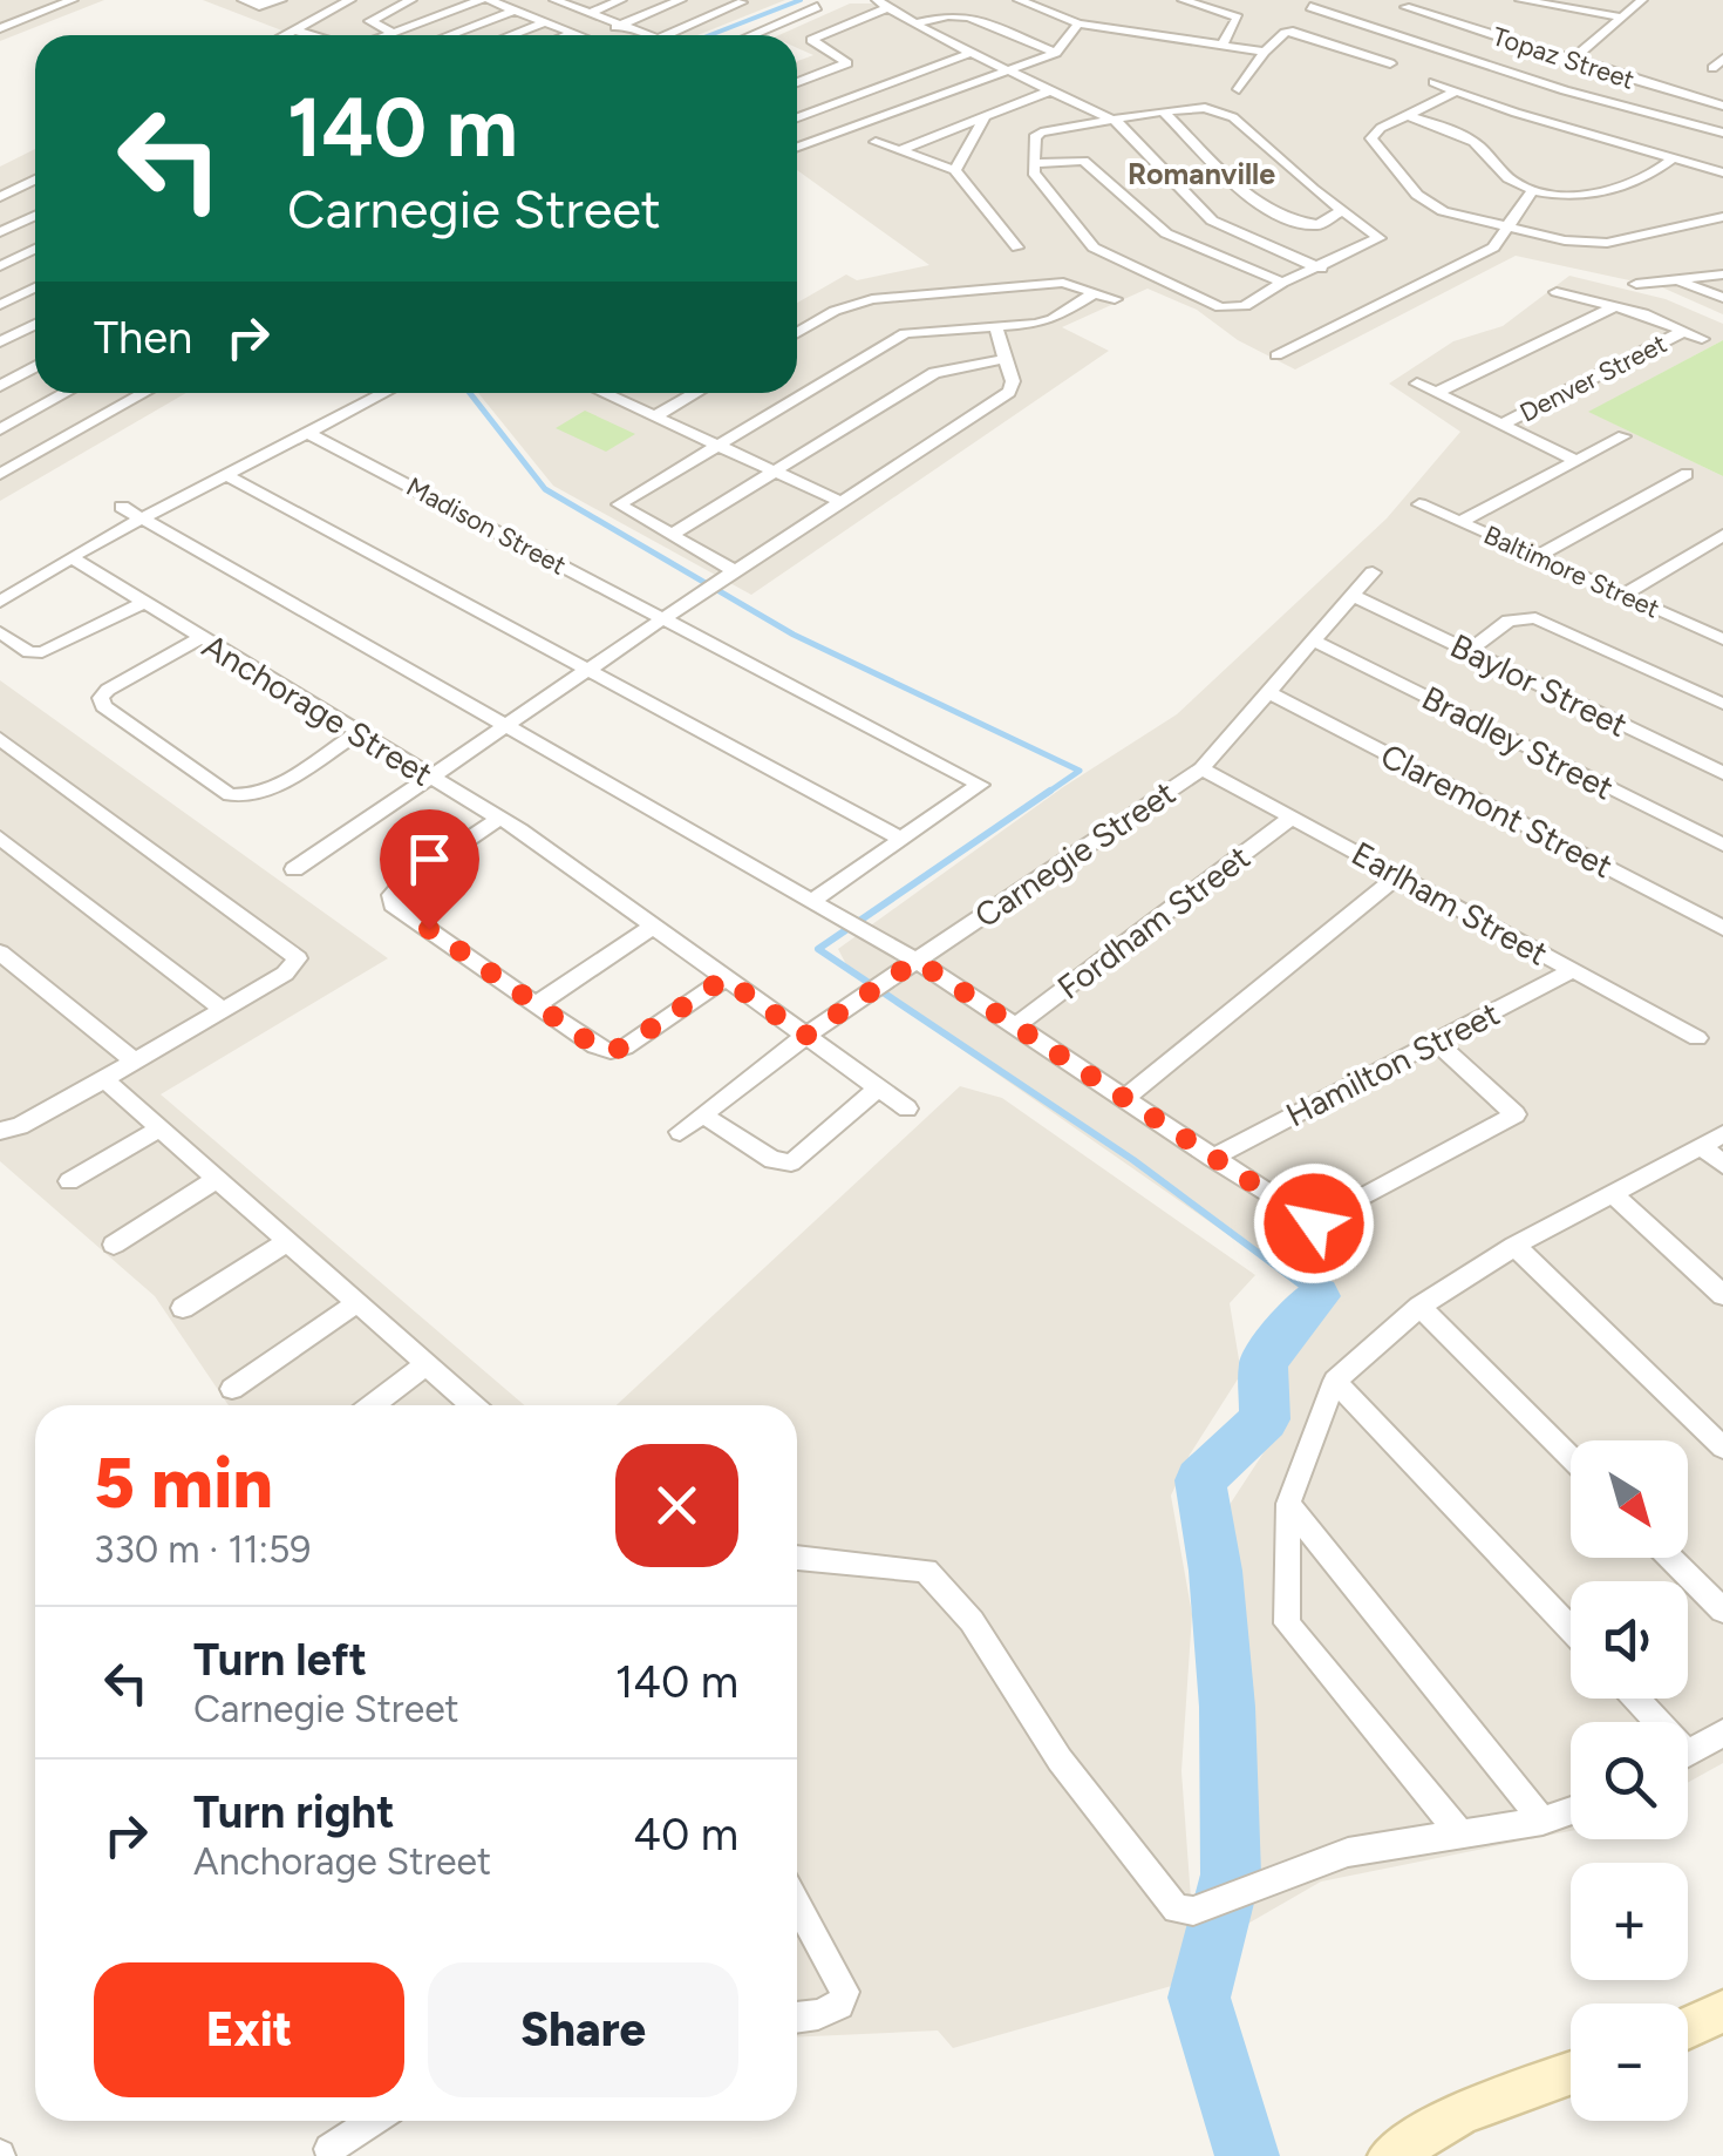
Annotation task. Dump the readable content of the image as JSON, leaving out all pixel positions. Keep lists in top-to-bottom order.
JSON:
{
  "streets": {
    "street": [
      "Topaz Street",
      "Denver Street",
      "Madison Street",
      "Baltimore Street",
      "Baylor Street",
      "Anchorage Street",
      "Bradley Street",
      "Claremont Street",
      "Carnegie Street",
      "Earlham Street",
      "Fordham Street",
      "Hamilton Street"
    ]
  },
  "crossings": [
    ["Baylor Street", "Carnegie Street"],
    ["Anchorage Street", "Carnegie Street"],
    ["Bradley Street", "Carnegie Street"],
    ["Claremont Street", "Carnegie Street"],
    ["Carnegie Street", "Earlham Street"],
    ["Earlham Street", "Fordham Street"],
    ["Earlham Street", "Hamilton Street"]
  ],
  "districts": ["Romanville"],
  "north": "bottom right",
  "page": {
    "turn": ["140 m", "Carnegie Street"],
    "then": "Then",
    "heading": ["5 min", "330 m · 11:59"],
    "map_buttons": ["+", "−"],
    "list": [
      {
        "name": "Turn left",
        "note": "Carnegie Street",
        "value": "140 m"
      },
      {
        "name": "Turn right",
        "note": "Anchorage Street",
        "value": "40 m"
      }
    ],
    "buttons": ["Exit", "Share"]
  }
}
